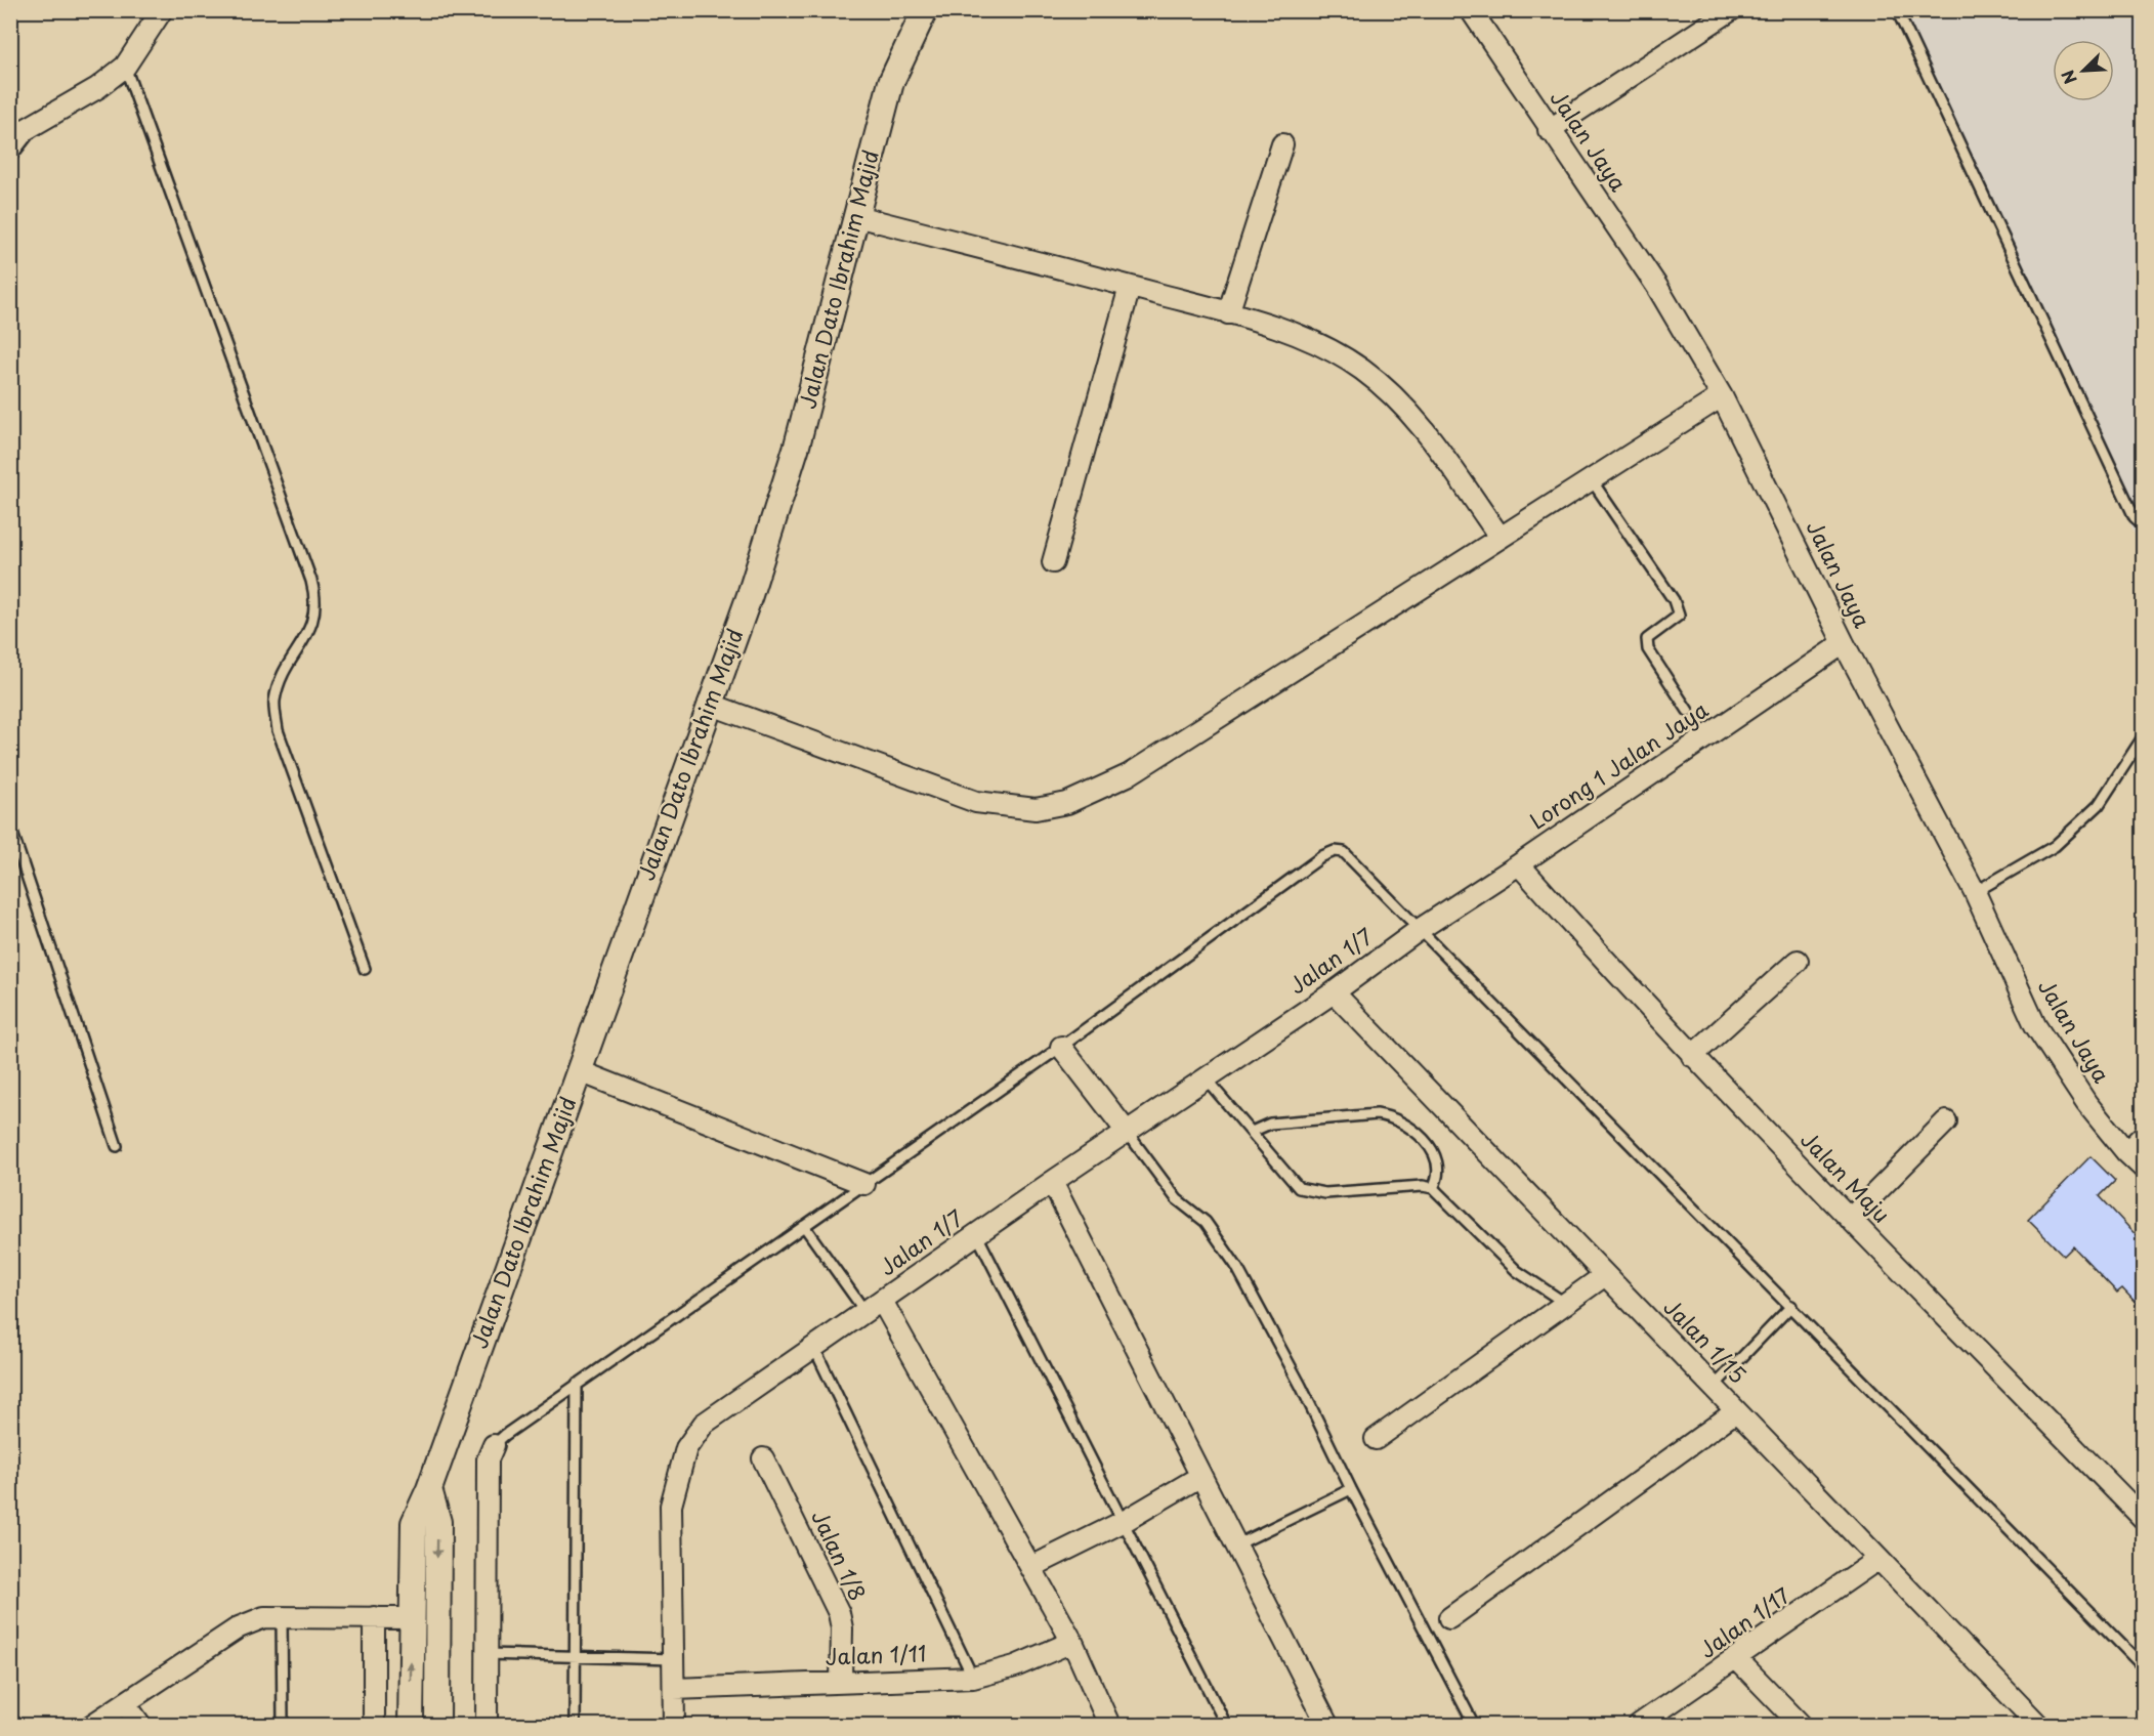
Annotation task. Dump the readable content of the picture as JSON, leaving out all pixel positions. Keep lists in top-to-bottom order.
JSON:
{
  "streets": {
    "street": [
      "Jalan Jaya",
      "Jalan Dato Ibrahim Majid",
      "Lorong 1 Jalan Jaya",
      "Jalan 1/7",
      "Jalan Maju",
      "Jalan 1/15",
      "Jalan 1/8",
      "Jalan 1/17",
      "Jalan 1/11"
    ]
  },
  "crossings": [
    ["Jalan Jaya", "Lorong 1 Jalan Jaya"],
    ["Lorong 1 Jalan Jaya", "Jalan 1/7"],
    ["Lorong 1 Jalan Jaya", "Jalan Maju"],
    ["Jalan 1/7", "Jalan 1/15"],
    ["Jalan 1/7", "Jalan 1/11"],
    ["Jalan 1/15", "Jalan 1/17"],
    ["Jalan 1/8", "Jalan 1/11"]
  ],
  "north": "bottom left"
}
